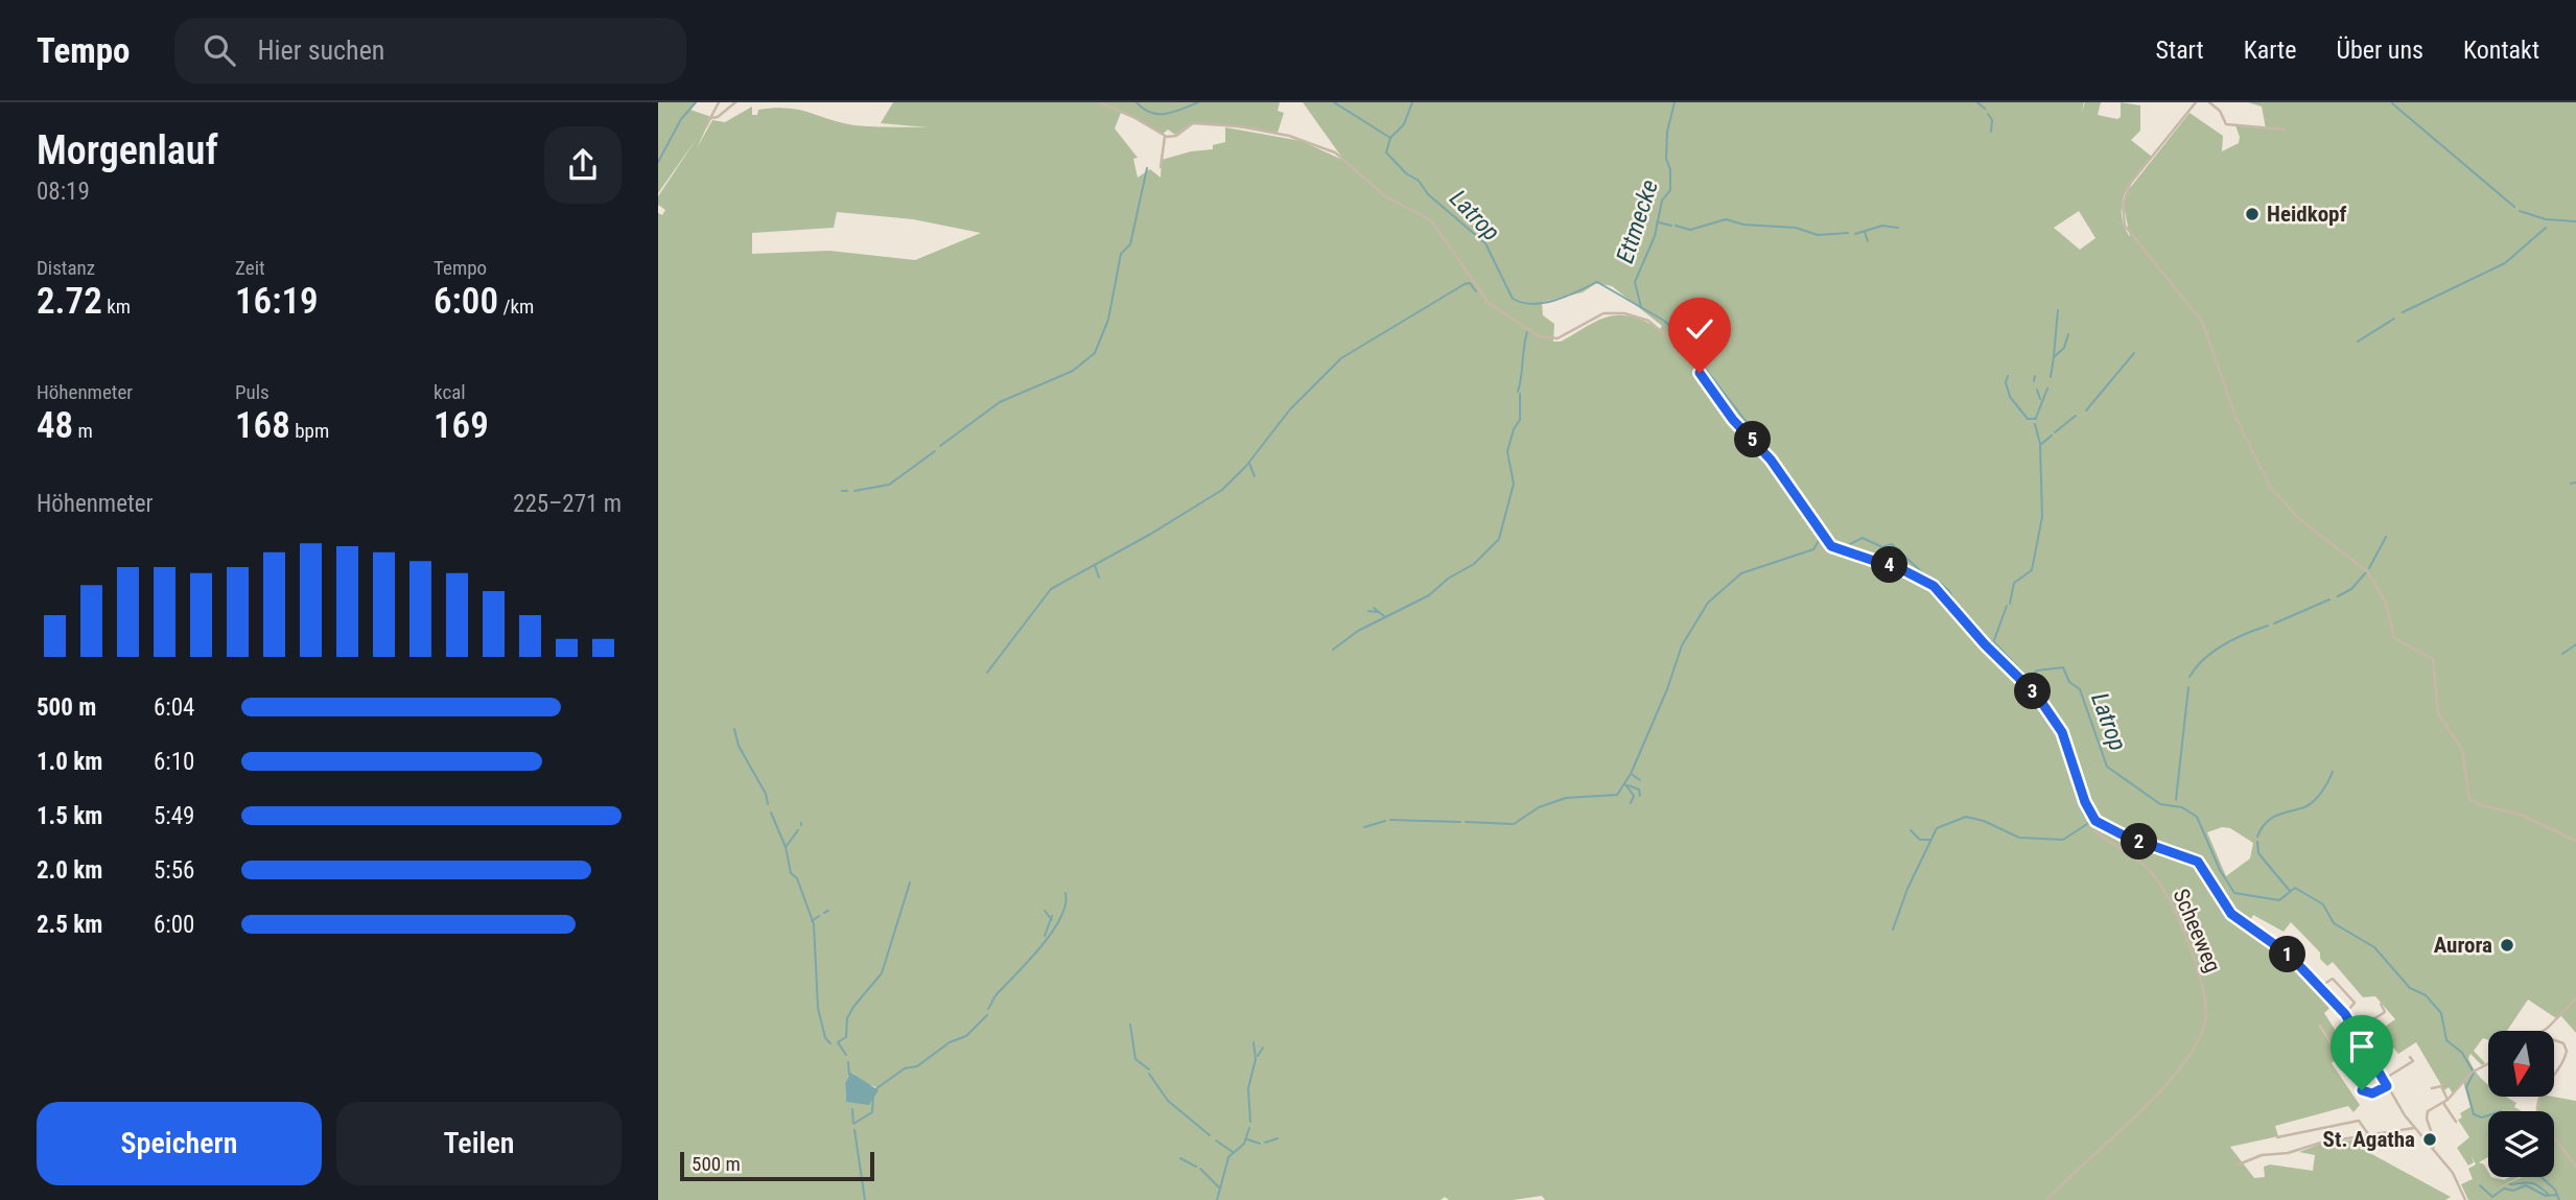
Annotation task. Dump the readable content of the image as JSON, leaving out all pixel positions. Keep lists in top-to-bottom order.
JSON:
{
  "streets": {
    "street": ["Scheeweg"]
  },
  "water": ["Latrop", "Ettmecke"],
  "places": ["Heidkopf", "Aurora", "St. Agatha"],
  "scale_bar": "500 m",
  "north": "bottom",
  "page": {
    "header": "Tempo",
    "search": "Hier suchen",
    "nav": [
      "Start",
      "Karte",
      "Über uns",
      "Kontakt"
    ],
    "heading": ["Morgenlauf", "08:19"],
    "stats": [
      ["Distanz", "2.72 km"],
      ["Zeit", "16:19"],
      ["Tempo", "6:00 /km"],
      ["Höhenmeter", "48 m"],
      ["Puls", "168 bpm"],
      ["kcal", "169"]
    ],
    "pins": [
      "5",
      "4",
      "3",
      "2",
      "1"
    ],
    "chart": ["Höhenmeter", "225–271 m"],
    "list": [
      {
        "name": "500 m",
        "note": "6:04"
      },
      {
        "name": "1.0 km",
        "note": "6:10"
      },
      {
        "name": "1.5 km",
        "note": "5:49"
      },
      {
        "name": "2.0 km",
        "note": "5:56"
      },
      {
        "name": "2.5 km",
        "note": "6:00"
      }
    ],
    "buttons": ["Speichern", "Teilen"],
    "scale": "500 m"
  }
}
